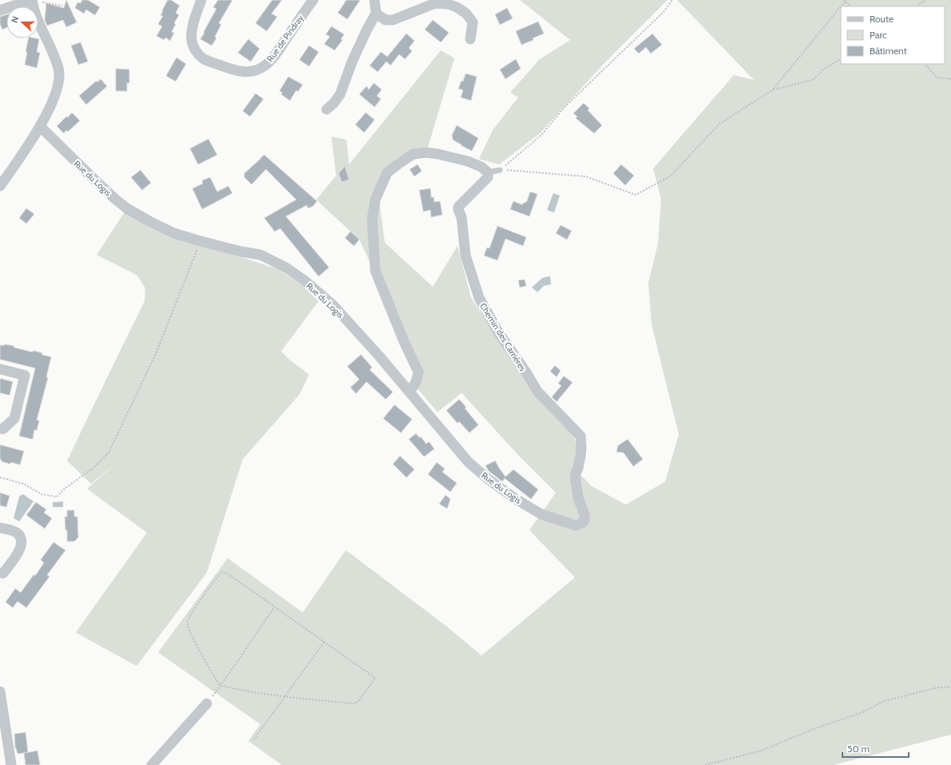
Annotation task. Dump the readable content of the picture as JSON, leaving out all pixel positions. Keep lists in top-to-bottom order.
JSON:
{
  "streets": {
    "street": ["Rue de Pindray", "Rue du Logis", "Chemin des Carrières"]
  },
  "crossings": [
    ["Rue du Logis", "Chemin des Carrières"]
  ],
  "legend": ["Route", "Parc", "Bâtiment"],
  "scale_bar": "50 m",
  "north": "left"
}
